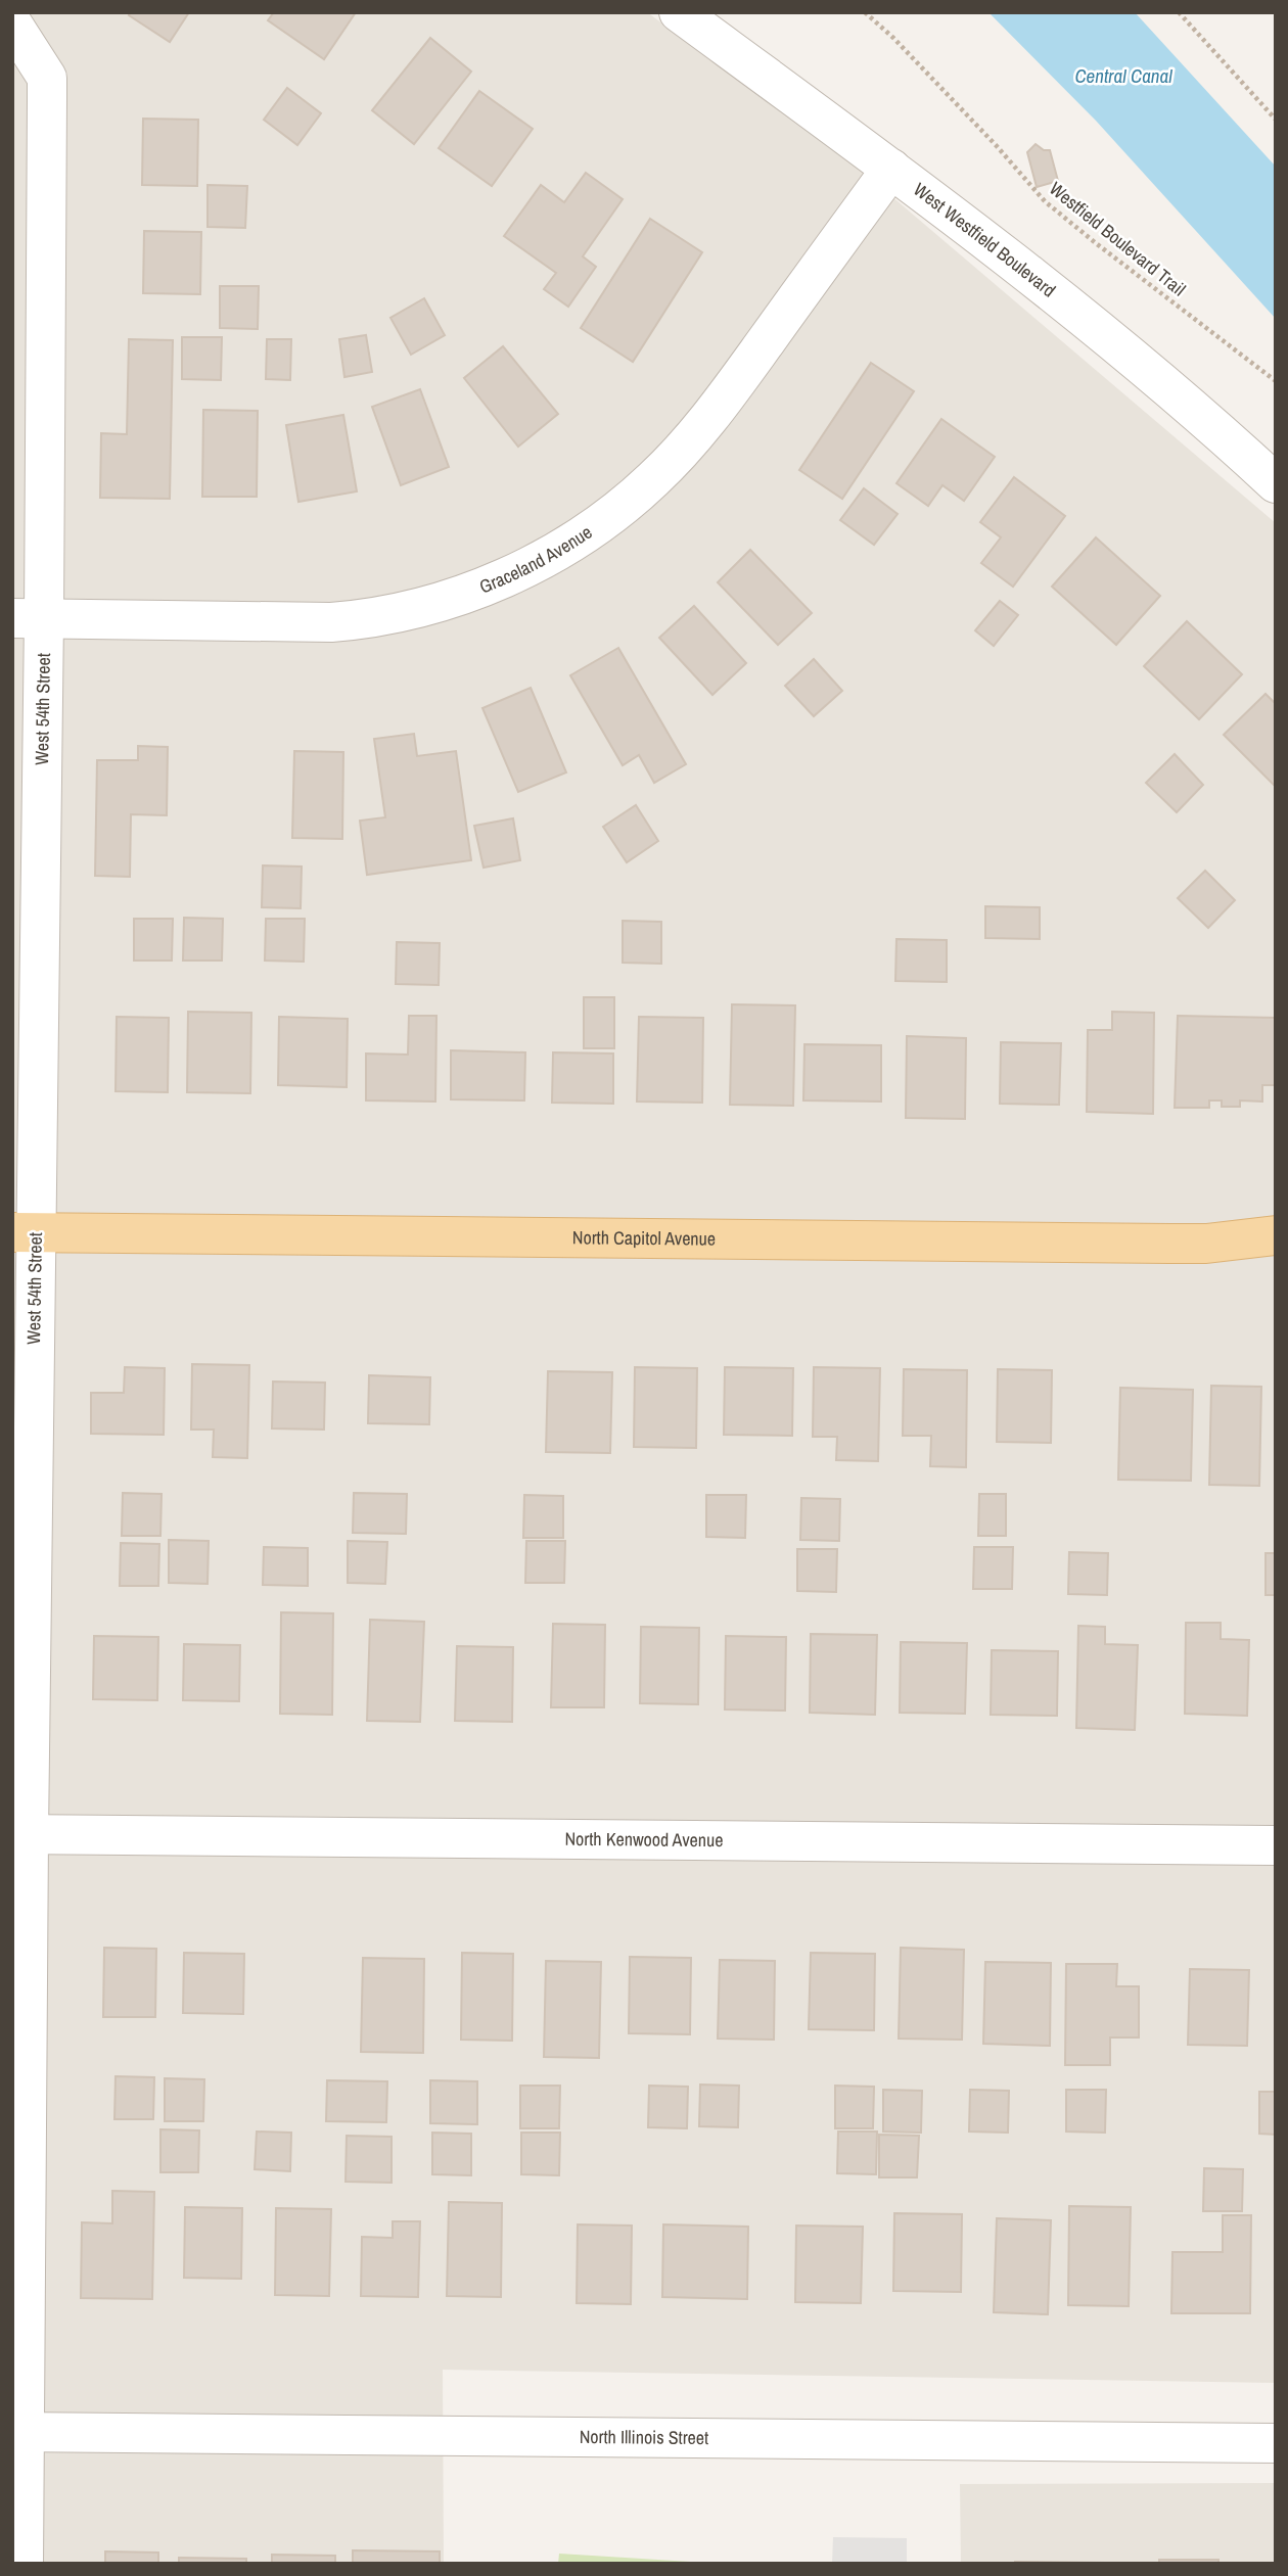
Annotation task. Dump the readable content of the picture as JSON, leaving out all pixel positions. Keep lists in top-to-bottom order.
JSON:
{
  "streets": {
    "main road": ["North Capitol Avenue"],
    "street": [
      "West Westfield Boulevard",
      "Graceland Avenue",
      "West 54th Street",
      "North Kenwood Avenue",
      "North Illinois Street"
    ],
    "path": ["Westfield Boulevard Trail"]
  },
  "crossings": [
    ["West Westfield Boulevard", "Graceland Avenue"],
    ["Graceland Avenue", "West 54th Street"],
    ["West 54th Street", "North Capitol Avenue"],
    ["West 54th Street", "North Kenwood Avenue"],
    ["West 54th Street", "North Illinois Street"]
  ],
  "water": ["Central Canal"]
}
